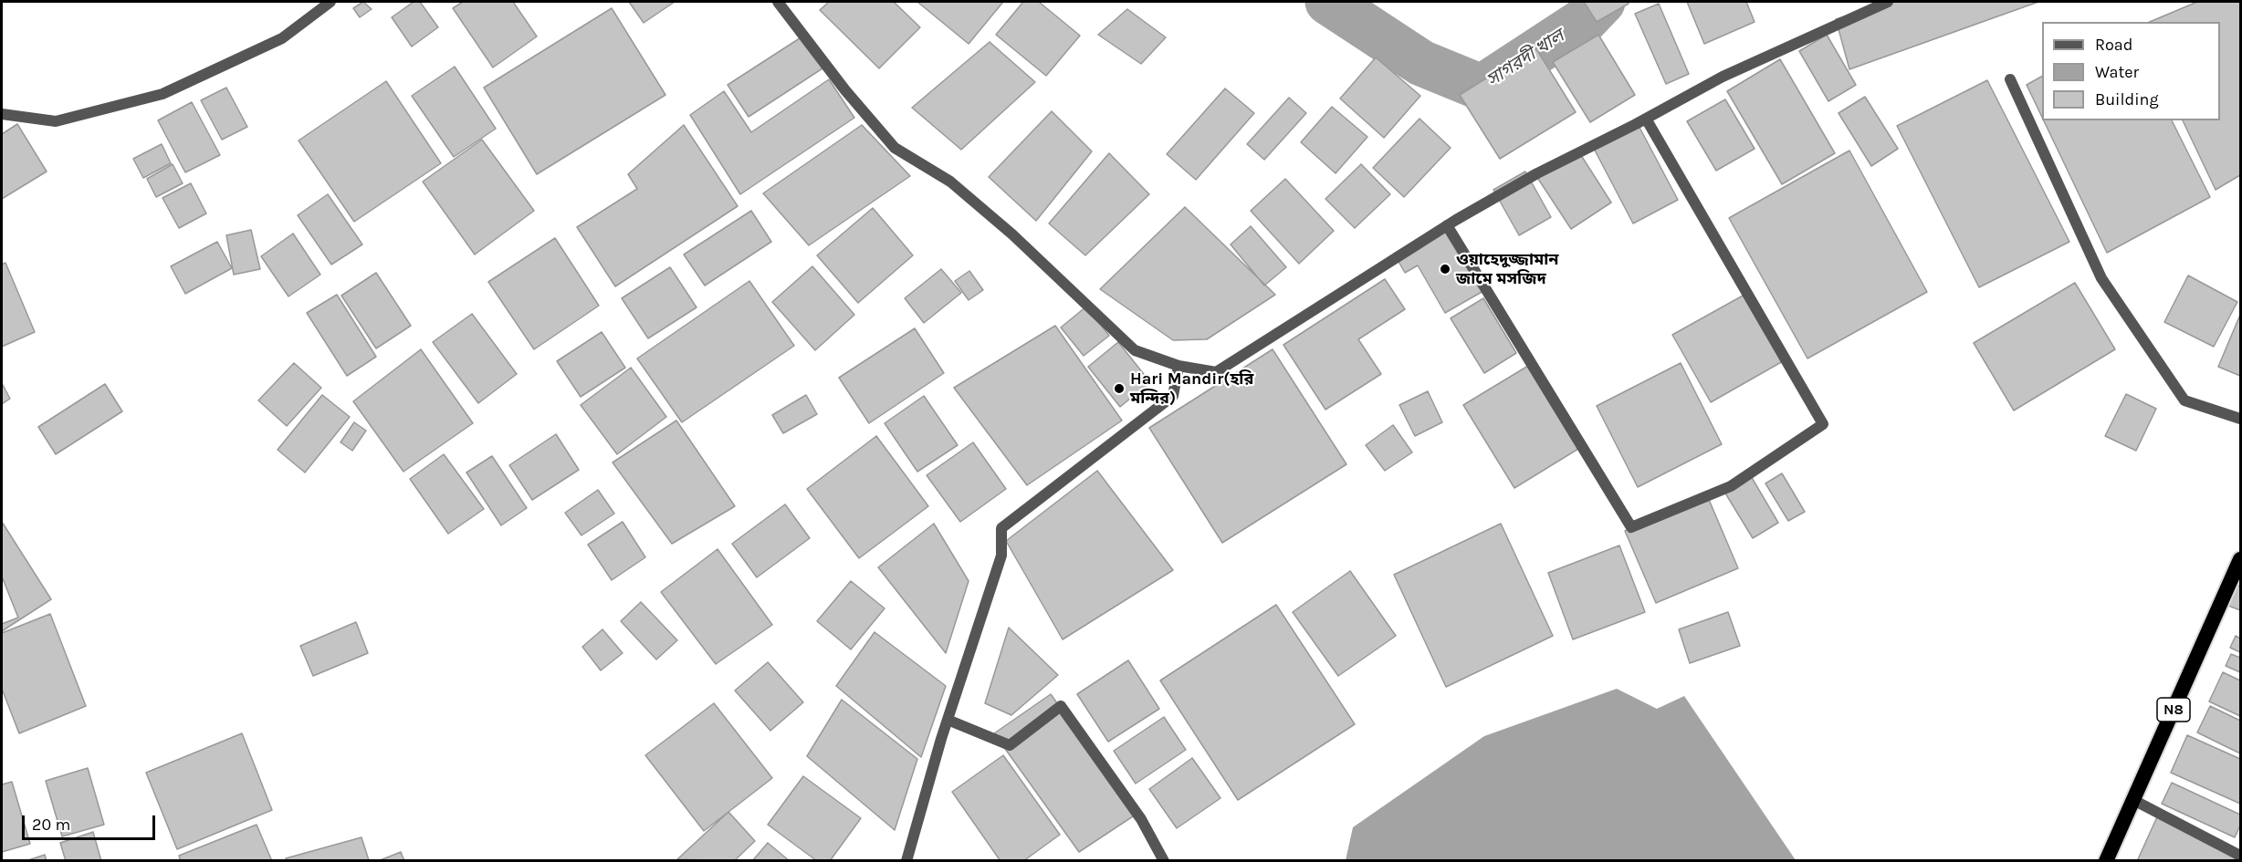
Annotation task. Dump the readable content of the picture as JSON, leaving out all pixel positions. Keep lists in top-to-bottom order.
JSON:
{
  "streets": {
    "highway": ["N8"]
  },
  "water": ["সাগরদী খাল"],
  "places": ["ওয়াহেদুজ্জামান জামে মসজিদ", "Hari Mandir(হরি মন্দির)"],
  "legend": ["Road", "Water", "Building"],
  "scale_bar": "20 m"
}
